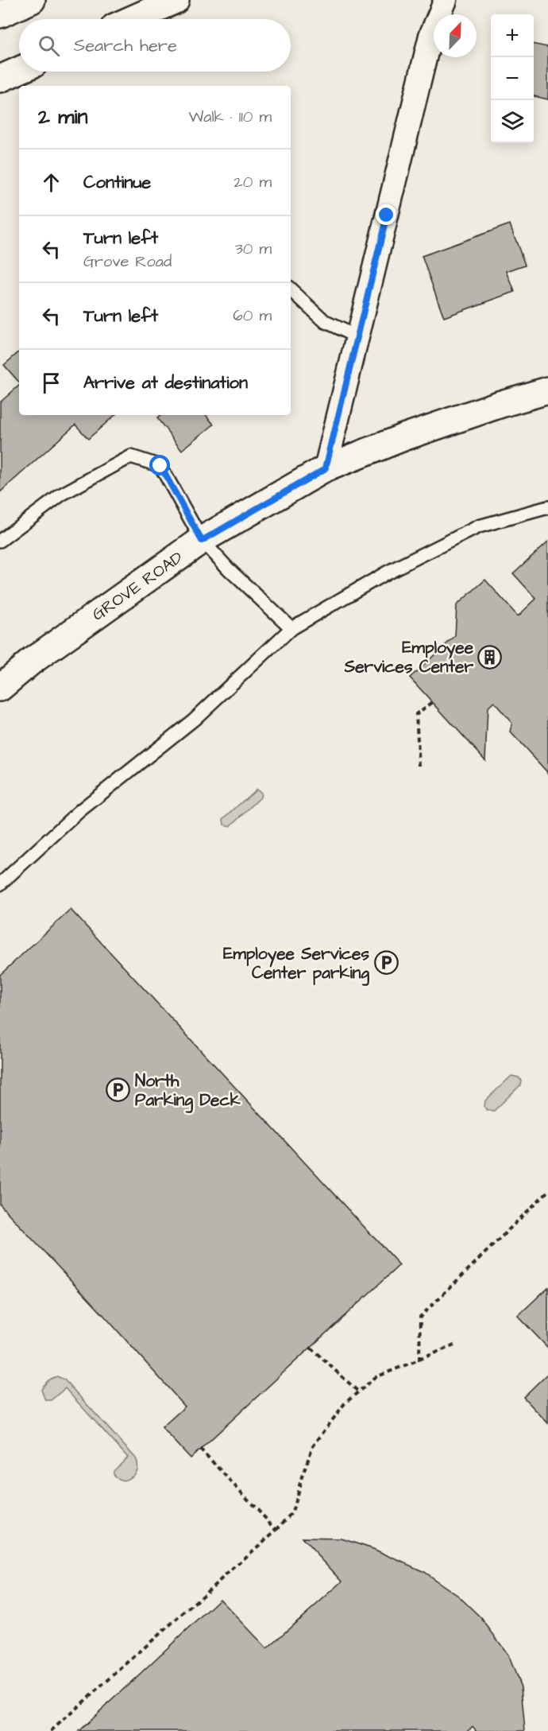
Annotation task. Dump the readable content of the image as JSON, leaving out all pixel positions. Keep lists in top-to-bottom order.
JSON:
{
  "streets": {
    "main road": ["GROVE ROAD"]
  },
  "places": {
    "building": ["Employee Services Center"],
    "parking": ["Employee Services Center parking", "North Parking Deck"]
  },
  "north": "top right",
  "page": {
    "map_buttons": ["+", "−"],
    "search": "Search here",
    "heading": ["2 min", "Walk · 110 m"],
    "list": [
      ["Continue", "20 m"],
      ["Turn left", "Grove Road", "30 m"],
      ["Turn left", "60 m"],
      "Arrive at destination"
    ]
  }
}
